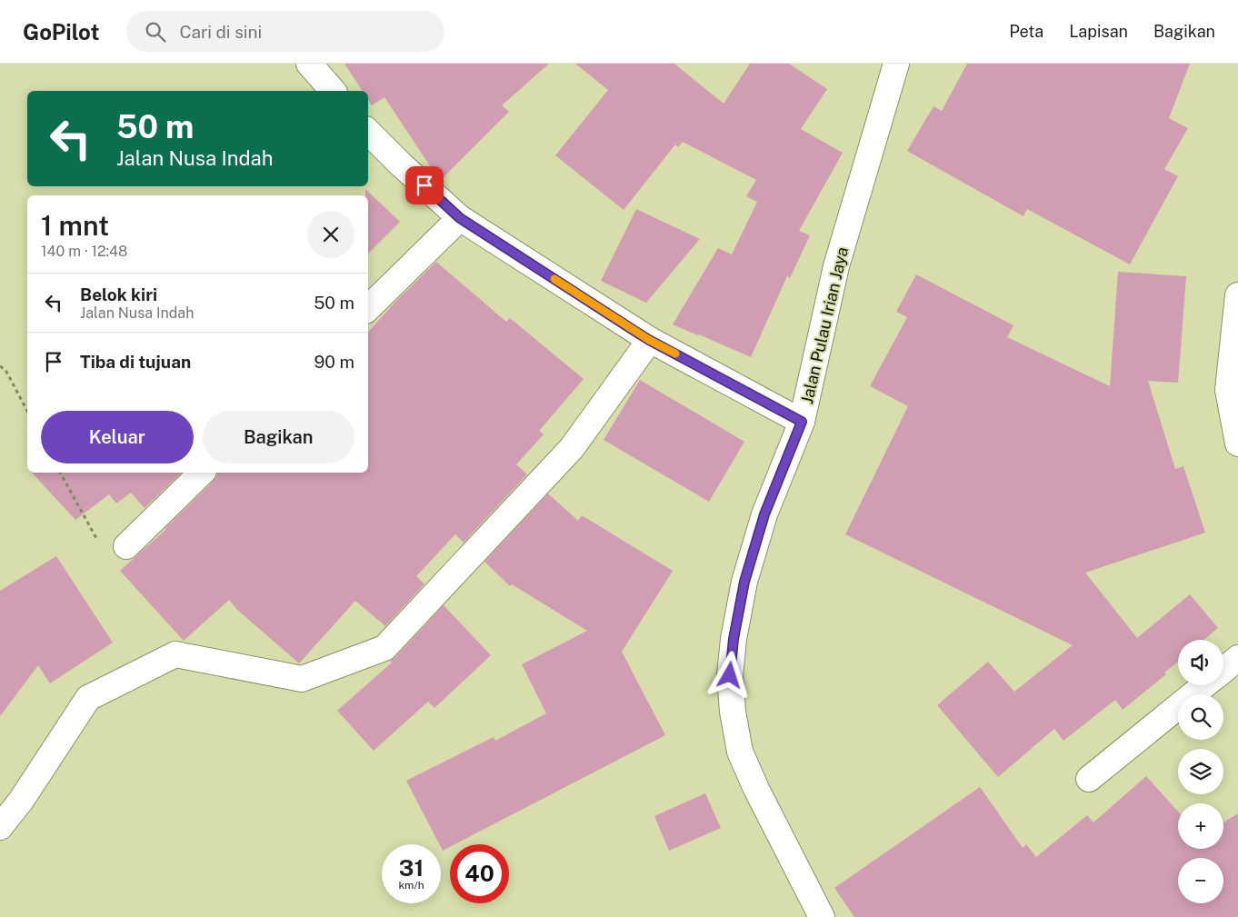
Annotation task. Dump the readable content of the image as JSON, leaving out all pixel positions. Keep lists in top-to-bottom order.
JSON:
{
  "streets": {
    "street": ["Jalan Pulau Irian Jaya"]
  },
  "page": {
    "header": "GoPilot",
    "search": "Cari di sini",
    "nav": ["Peta", "Lapisan", "Bagikan"],
    "turn": ["50 m", "Jalan Nusa Indah"],
    "heading": ["1 mnt", "140 m · 12:48"],
    "list": [
      {
        "name": "Belok kiri",
        "note": "Jalan Nusa Indah",
        "value": "50 m"
      },
      {
        "name": "Tiba di tujuan",
        "value": "90 m"
      }
    ],
    "buttons": ["Keluar", "Bagikan"],
    "map_buttons": ["+", "−"],
    "speed": "31 km/h",
    "limit": "40"
  }
}
